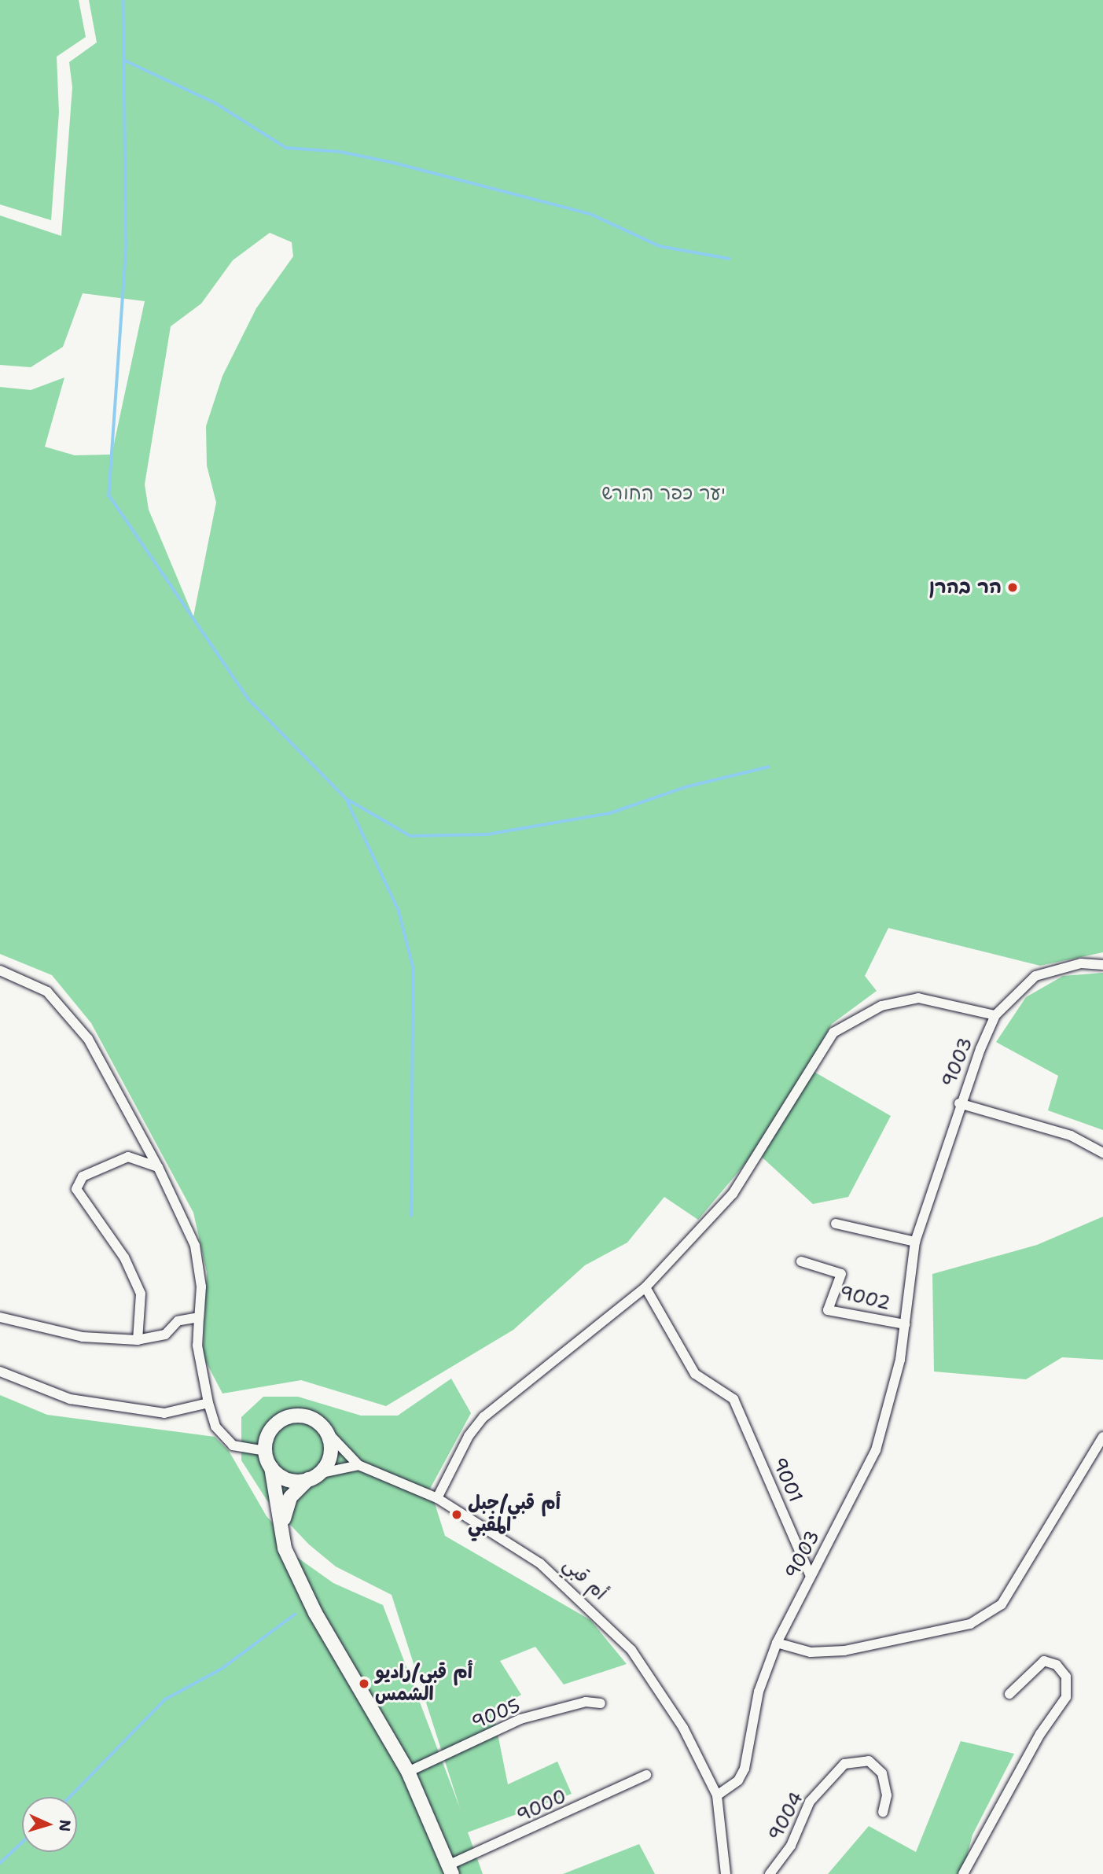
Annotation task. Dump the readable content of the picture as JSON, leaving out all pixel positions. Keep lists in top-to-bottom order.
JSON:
{
  "streets": {
    "street": [
      "9003",
      "9002",
      "9001",
      "أم قبي",
      "9005",
      "9000",
      "9004"
    ]
  },
  "crossings": [
    ["9003", "9002"],
    ["9003", "9001"],
    ["9003", "أم قبي"]
  ],
  "parks": ["יער כפר החורש"],
  "places": ["הר בהרן", "أم قبي/جبل المقبي", "أم قبي/راديو الشمس"],
  "north": "right"
}
